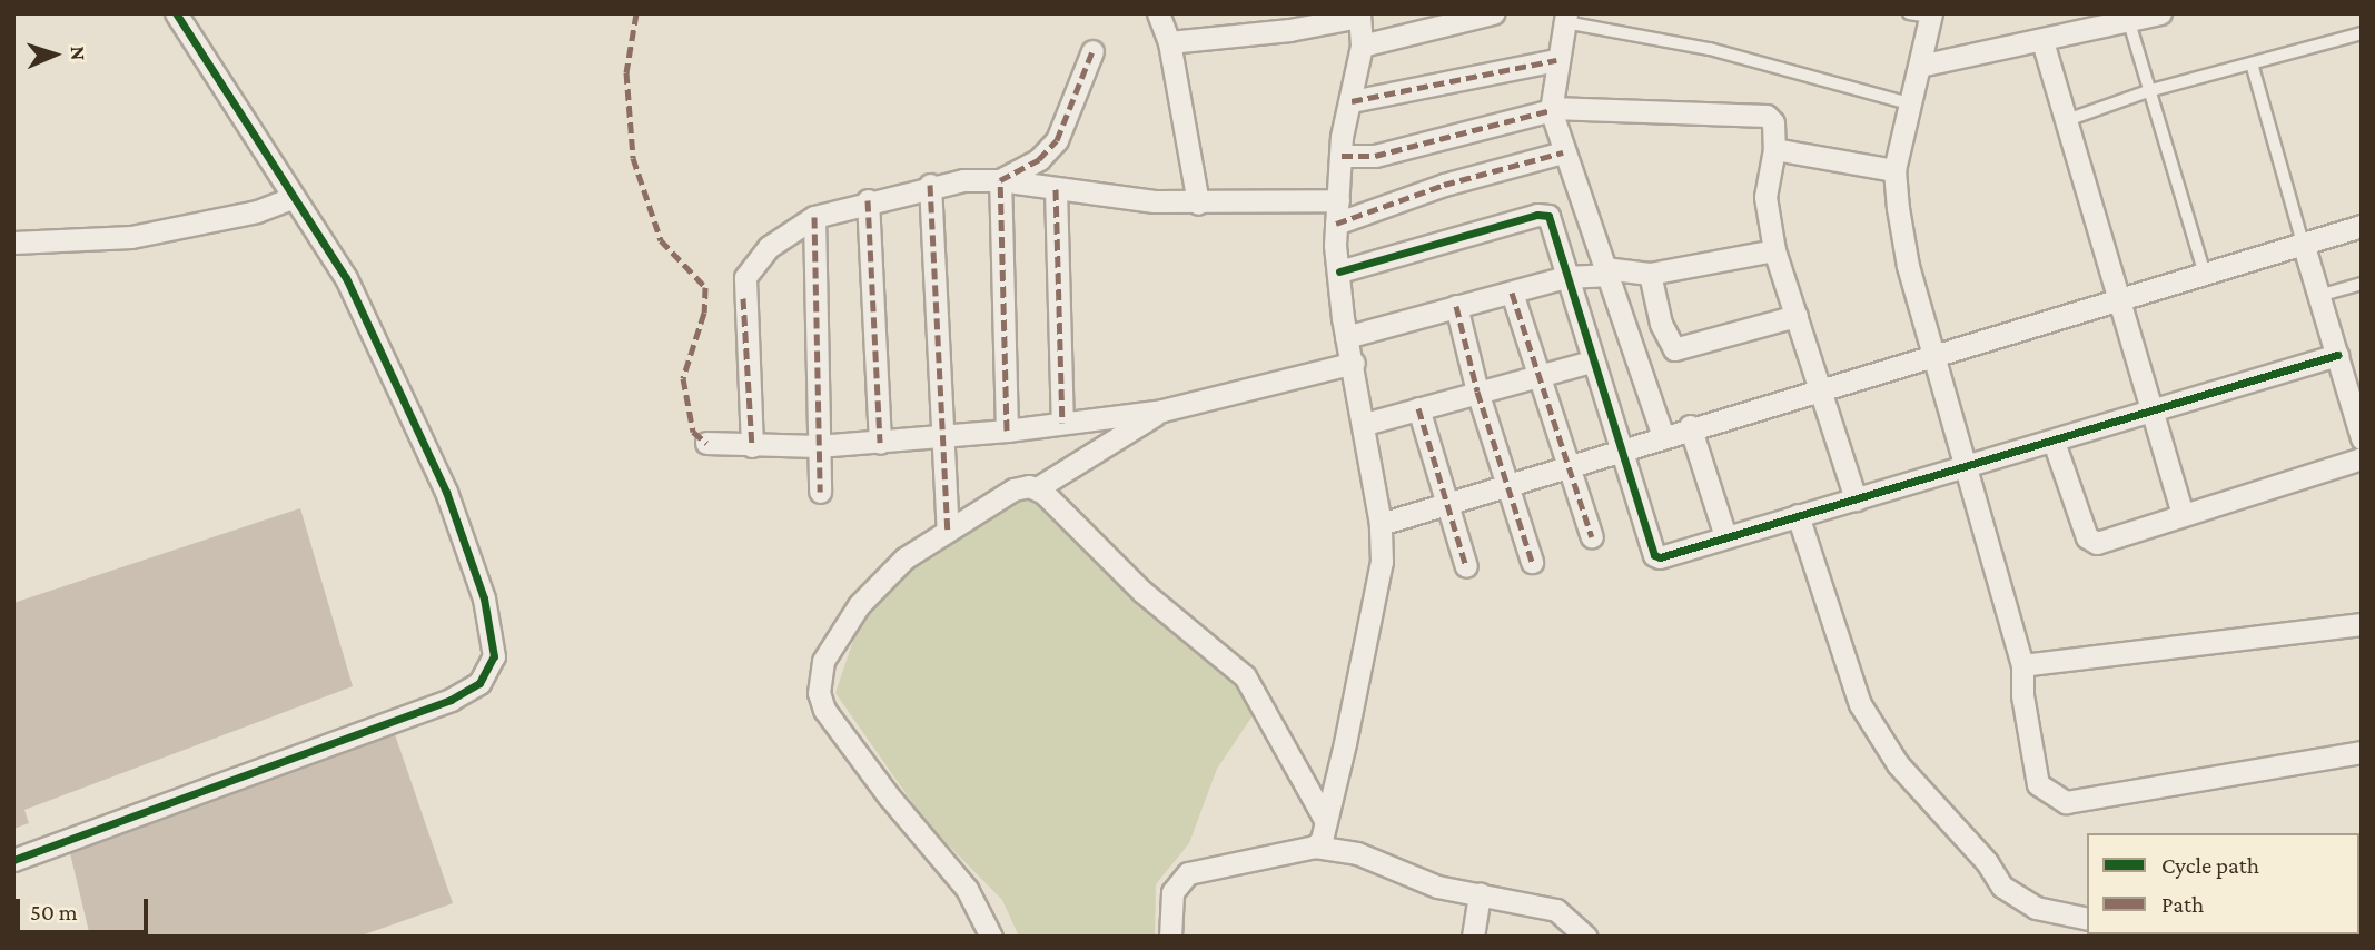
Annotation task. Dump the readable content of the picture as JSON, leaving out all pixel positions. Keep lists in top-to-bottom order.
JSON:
{
  "legend": ["Cycle path", "Path"],
  "scale_bar": "50 m",
  "north": "right"
}
